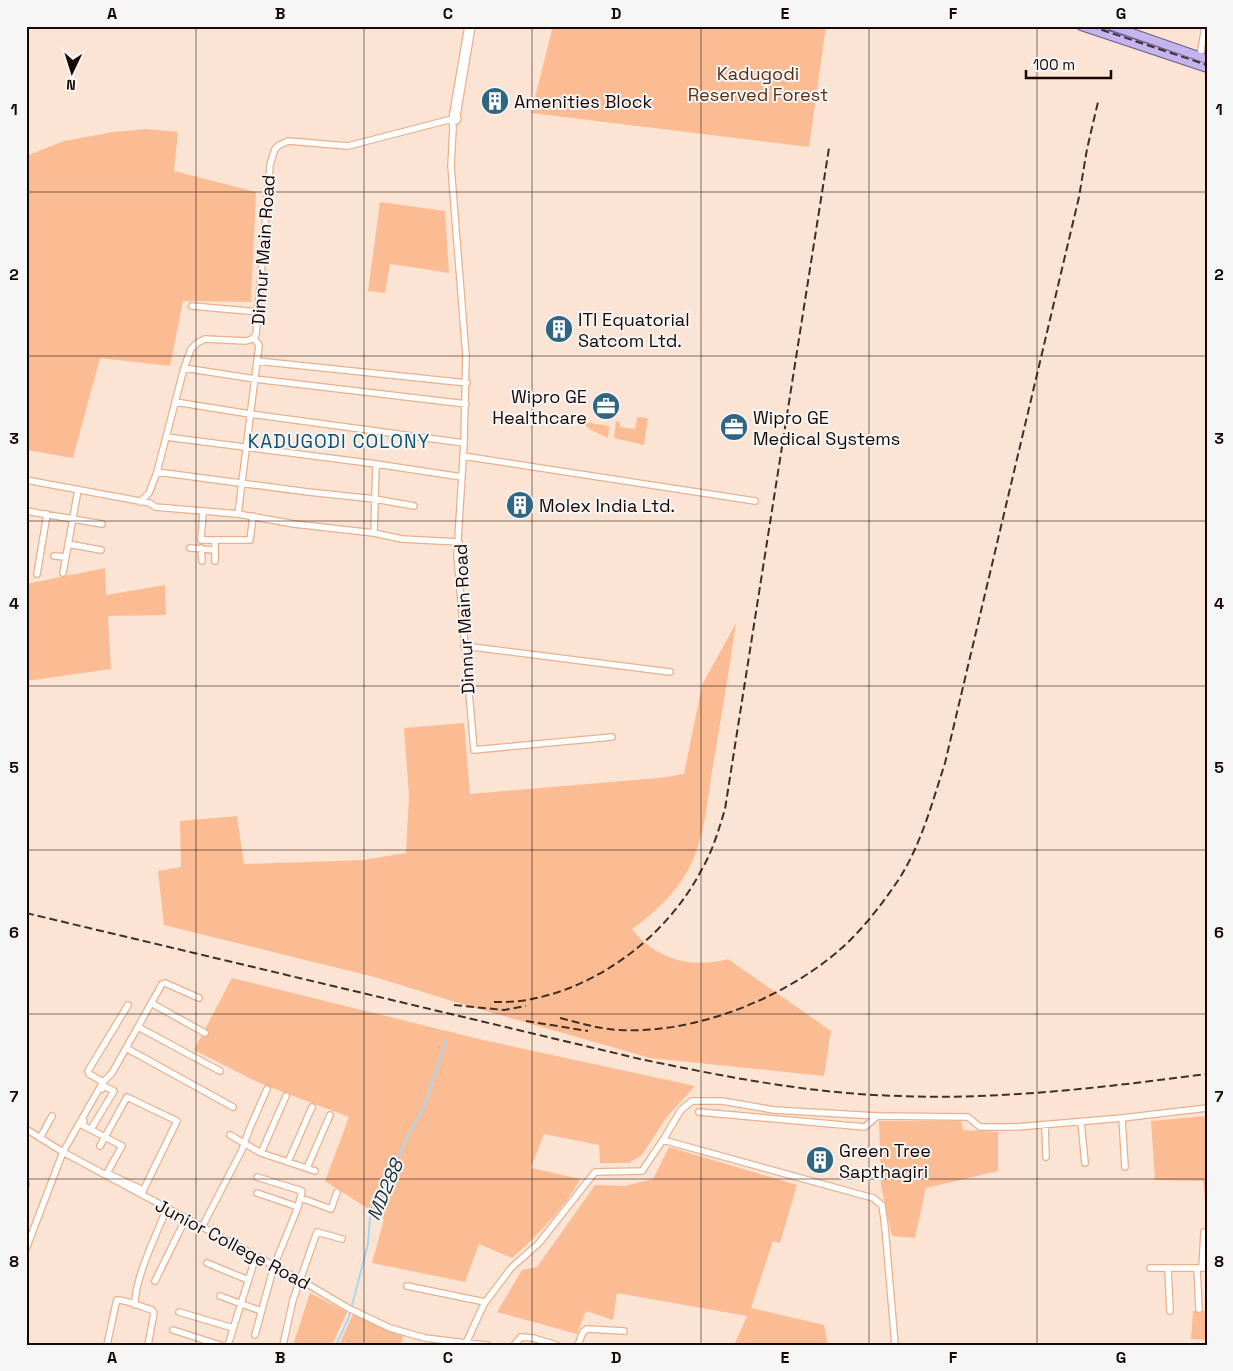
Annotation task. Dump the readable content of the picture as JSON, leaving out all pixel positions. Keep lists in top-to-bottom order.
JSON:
{
  "streets": {
    "street": ["Dinnur Main Road", "Junior College Road"]
  },
  "districts": ["KADUGODI COLONY"],
  "water": ["MD288"],
  "parks": ["Kadugodi Reserved Forest"],
  "places": {
    "building": [
      "Amenities Block",
      "ITI Equatorial Satcom Ltd.",
      "Molex India Ltd.",
      "Green Tree Sapthagiri"
    ],
    "office": ["Wipro GE Healthcare", "Wipro GE Medical Systems"]
  },
  "scale_bar": "100 m",
  "north": "bottom",
  "grid": {
    "columns": [
      "A",
      "B",
      "C",
      "D",
      "E",
      "F",
      "G"
    ],
    "rows": [
      "1",
      "2",
      "3",
      "4",
      "5",
      "6",
      "7",
      "8"
    ]
  }
}
